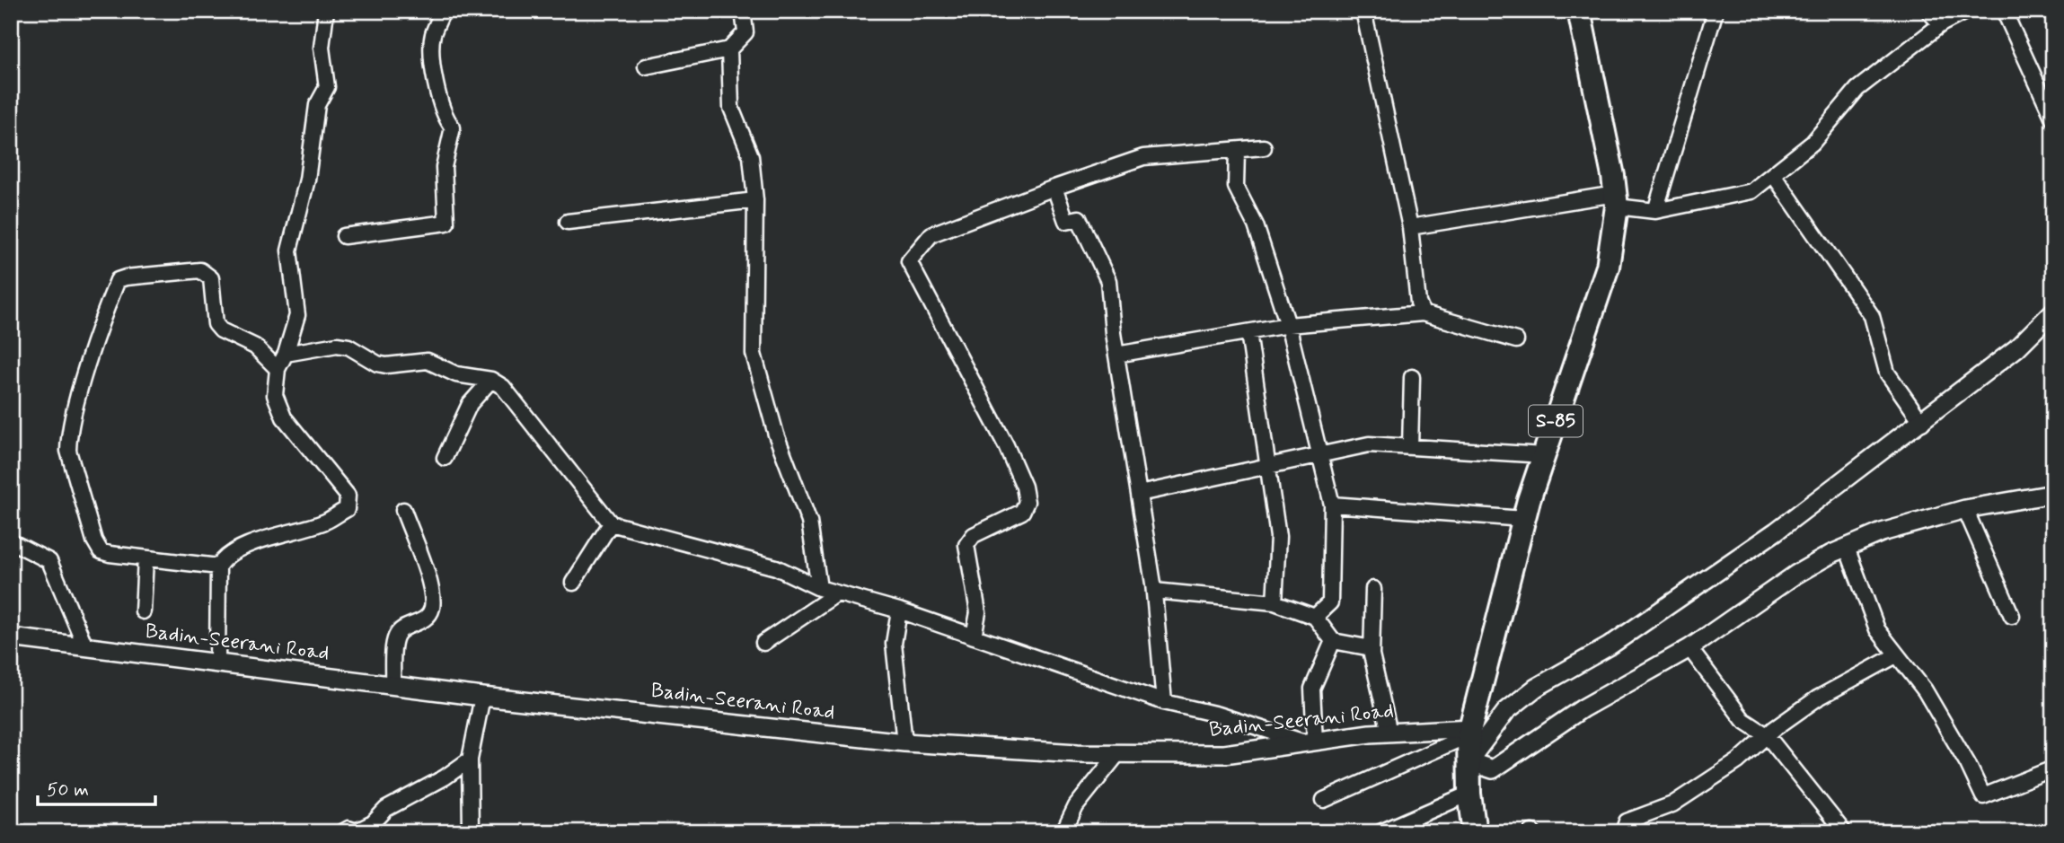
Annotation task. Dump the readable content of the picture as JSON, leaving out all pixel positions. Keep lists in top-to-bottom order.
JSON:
{
  "streets": {
    "main road": ["S-85"],
    "street": ["Badin-Seerani Road"]
  },
  "crossings": [
    ["S-85", "Badin-Seerani Road"]
  ],
  "scale_bar": "50 m"
}
